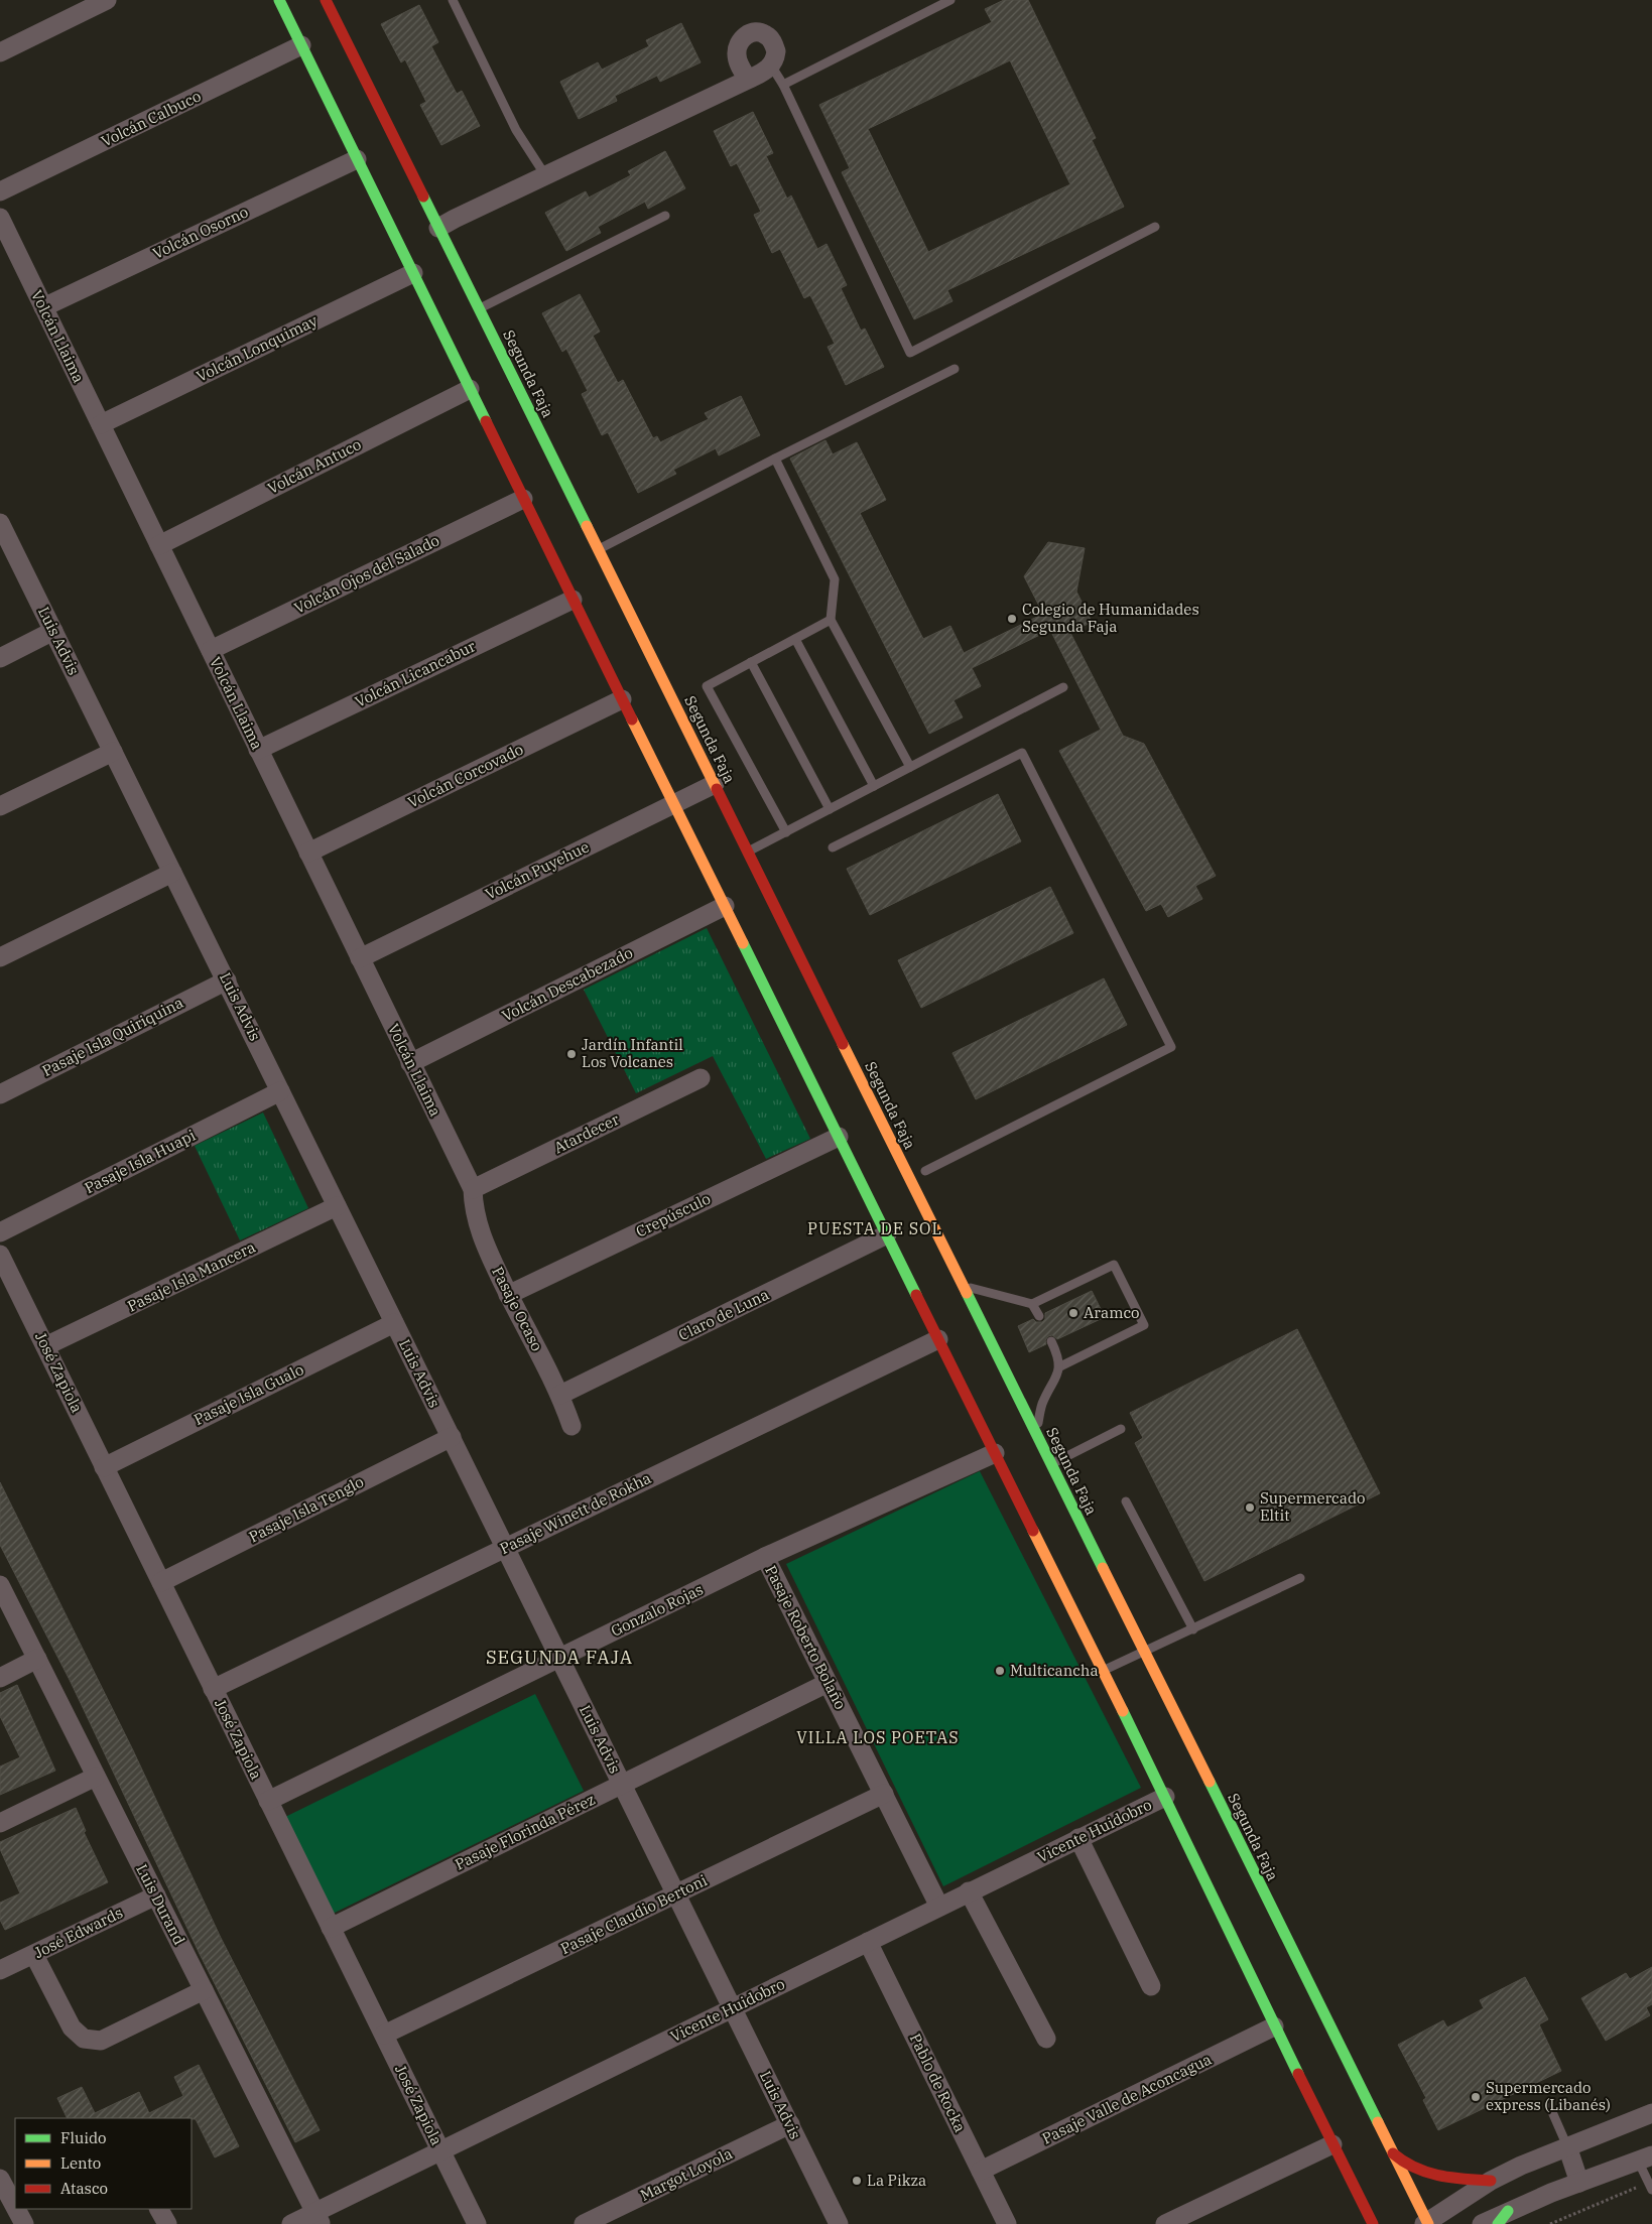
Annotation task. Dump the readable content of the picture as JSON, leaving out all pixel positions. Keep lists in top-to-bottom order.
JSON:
{
  "streets": {
    "main road": ["Segunda Faja"],
    "street": [
      "Volcán Calbuco",
      "Volcán Osorno",
      "Volcán Llaima",
      "Volcán Lonquimay",
      "Volcán Antuco",
      "Volcán Ojos del Salado",
      "Luis Advis",
      "Volcán Licancabur",
      "Volcán Corcovado",
      "Volcán Puyehue",
      "Volcán Descabezado",
      "Pasaje Isla Quiriquina",
      "Atardecer",
      "Pasaje Isla Huapi",
      "Crepúsculo",
      "Pasaje Isla Mancera",
      "Pasaje Ocaso",
      "Claro de Luna",
      "José Zapiola",
      "Pasaje Isla Gualo",
      "Pasaje Isla Tenglo",
      "Pasaje Winett de Rokha",
      "Gonzalo Rojas",
      "Pasaje Roberto Bolaño",
      "Vicente Huidobro",
      "Pasaje Florinda Pérez",
      "Luis Durand",
      "Pasaje Claudio Bertoni",
      "José Edwards",
      "Pablo de Rocka",
      "Pasaje Valle de Aconcagua",
      "Margot Loyola"
    ]
  },
  "crossings": [
    ["Volcán Osorno", "Volcán Llaima"],
    ["Volcán Llaima", "Volcán Lonquimay"],
    ["Volcán Llaima", "Volcán Antuco"],
    ["Volcán Llaima", "Volcán Ojos del Salado"],
    ["Volcán Llaima", "Volcán Licancabur"],
    ["Volcán Llaima", "Volcán Corcovado"],
    ["Volcán Llaima", "Volcán Puyehue"],
    ["Volcán Llaima", "Volcán Descabezado"],
    ["Volcán Llaima", "Atardecer"],
    ["Volcán Llaima", "Pasaje Ocaso"],
    ["Segunda Faja", "Volcán Puyehue"],
    ["Luis Advis", "Pasaje Isla Quiriquina"],
    ["Luis Advis", "Pasaje Isla Huapi"],
    ["Luis Advis", "Pasaje Isla Mancera"],
    ["Luis Advis", "Pasaje Isla Gualo"],
    ["Luis Advis", "Pasaje Isla Tenglo"],
    ["Luis Advis", "Pasaje Winett de Rokha"],
    ["Luis Advis", "Gonzalo Rojas"],
    ["Luis Advis", "Vicente Huidobro"],
    ["Luis Advis", "Pasaje Florinda Pérez"],
    ["Luis Advis", "Pasaje Claudio Bertoni"],
    ["Luis Advis", "Margot Loyola"],
    ["Atardecer", "Pasaje Ocaso"],
    ["Crepúsculo", "Pasaje Ocaso"],
    ["Pasaje Isla Mancera", "José Zapiola"],
    ["Pasaje Ocaso", "Claro de Luna"],
    ["José Zapiola", "Pasaje Isla Gualo"],
    ["José Zapiola", "Pasaje Isla Tenglo"],
    ["José Zapiola", "Pasaje Winett de Rokha"],
    ["José Zapiola", "Gonzalo Rojas"],
    ["José Zapiola", "Vicente Huidobro"],
    ["José Zapiola", "Pasaje Florinda Pérez"],
    ["José Zapiola", "Pasaje Claudio Bertoni"],
    ["Gonzalo Rojas", "Pasaje Roberto Bolaño"],
    ["Pasaje Roberto Bolaño", "Vicente Huidobro"],
    ["Pasaje Roberto Bolaño", "Pasaje Florinda Pérez"],
    ["Pasaje Roberto Bolaño", "Pasaje Claudio Bertoni"],
    ["Vicente Huidobro", "Luis Durand"],
    ["Vicente Huidobro", "Pablo de Rocka"],
    ["Luis Durand", "José Edwards"],
    ["Pablo de Rocka", "Pasaje Valle de Aconcagua"]
  ],
  "districts": ["PUESTA DE SOL", "SEGUNDA FAJA", "VILLA LOS POETAS"],
  "places": [
    "Colegio de Humanidades Segunda Faja",
    "Jardín Infantil Los Volcanes",
    "Aramco",
    "Supermercado Eltit",
    "Multicancha",
    "Supermercado express (Libanés)",
    "La Pikza"
  ],
  "legend": ["Fluido", "Lento", "Atasco"]
}
